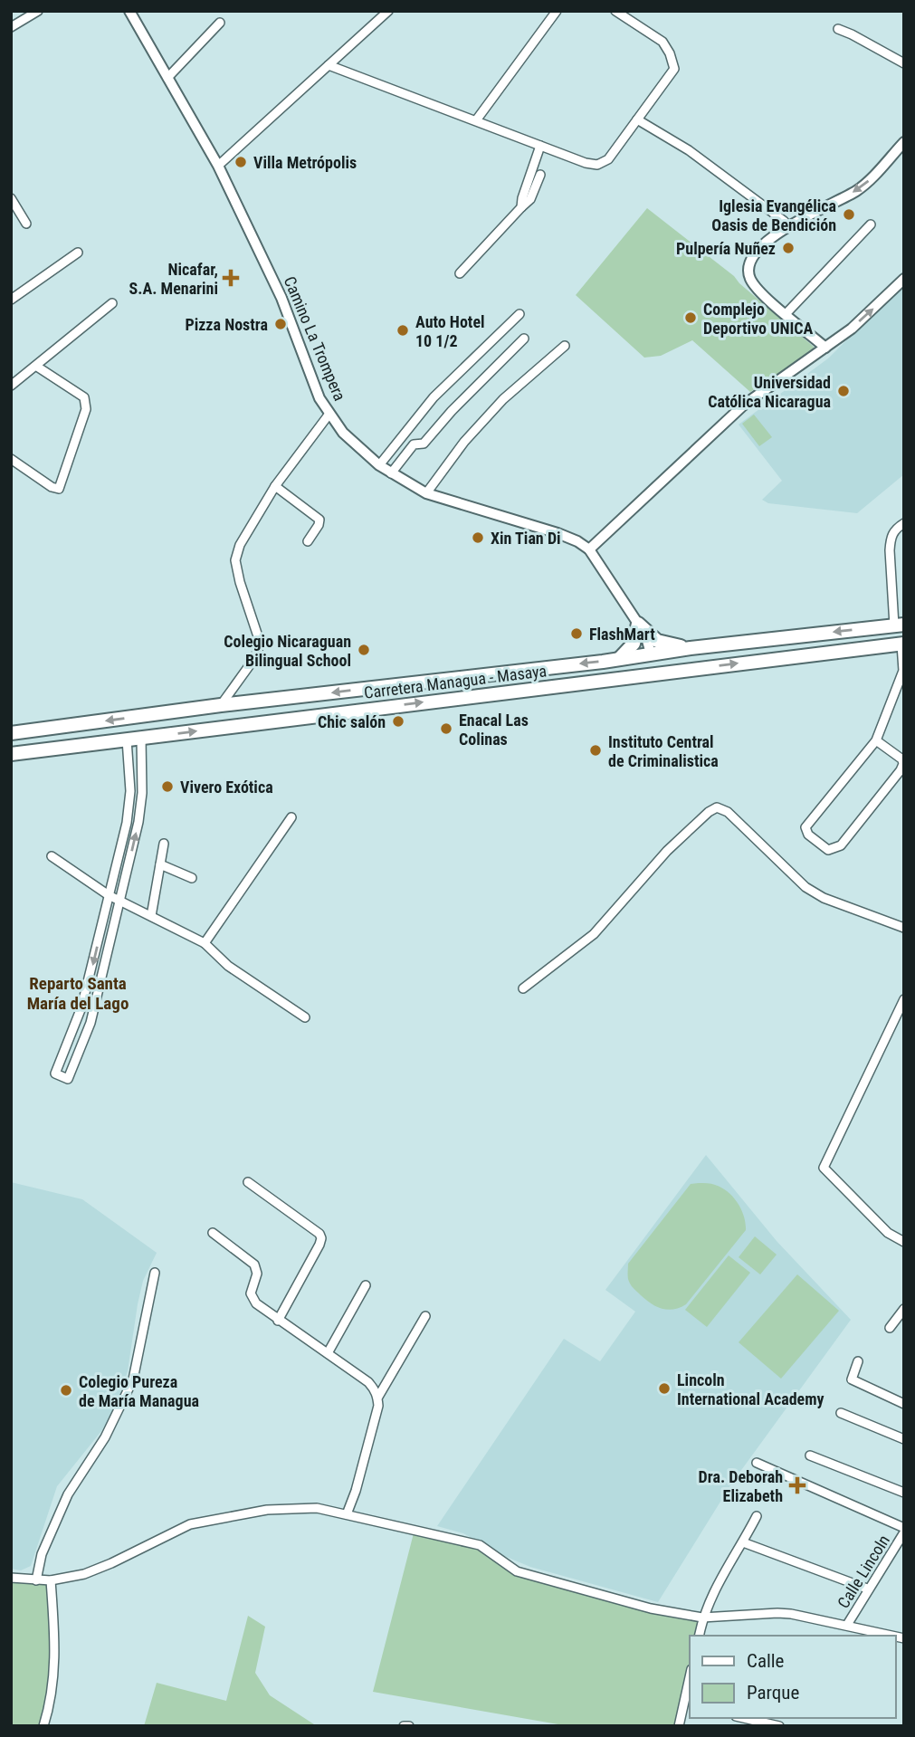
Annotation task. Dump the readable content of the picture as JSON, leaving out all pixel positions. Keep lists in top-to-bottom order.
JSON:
{
  "streets": {
    "highway": ["Carretera Managua - Masaya"],
    "street": ["Camino La Trompera", "Calle Lincoln"]
  },
  "districts": ["Reparto Santa María del Lago"],
  "places": {
    "other": [
      "Villa Metrópolis",
      "Iglesia Evangélica Oasis de Bendición",
      "Pulpería Nuñez",
      "Complejo Deportivo UNICA",
      "Pizza Nostra",
      "Auto Hotel 10 1/2",
      "Universidad Católica Nicaragua",
      "Xin Tian Di",
      "FlashMart",
      "Colegio Nicaraguan Bilingual School",
      "Chic salón",
      "Enacal Las Colinas",
      "Instituto Central de Criminalistica",
      "Vivero Exótica",
      "Lincoln International Academy",
      "Colegio Pureza de María Managua"
    ],
    "health": ["Nicafar, S.A. Menarini", "Dra. Deborah Elizabeth"]
  },
  "legend": ["Calle", "Parque"]
}
